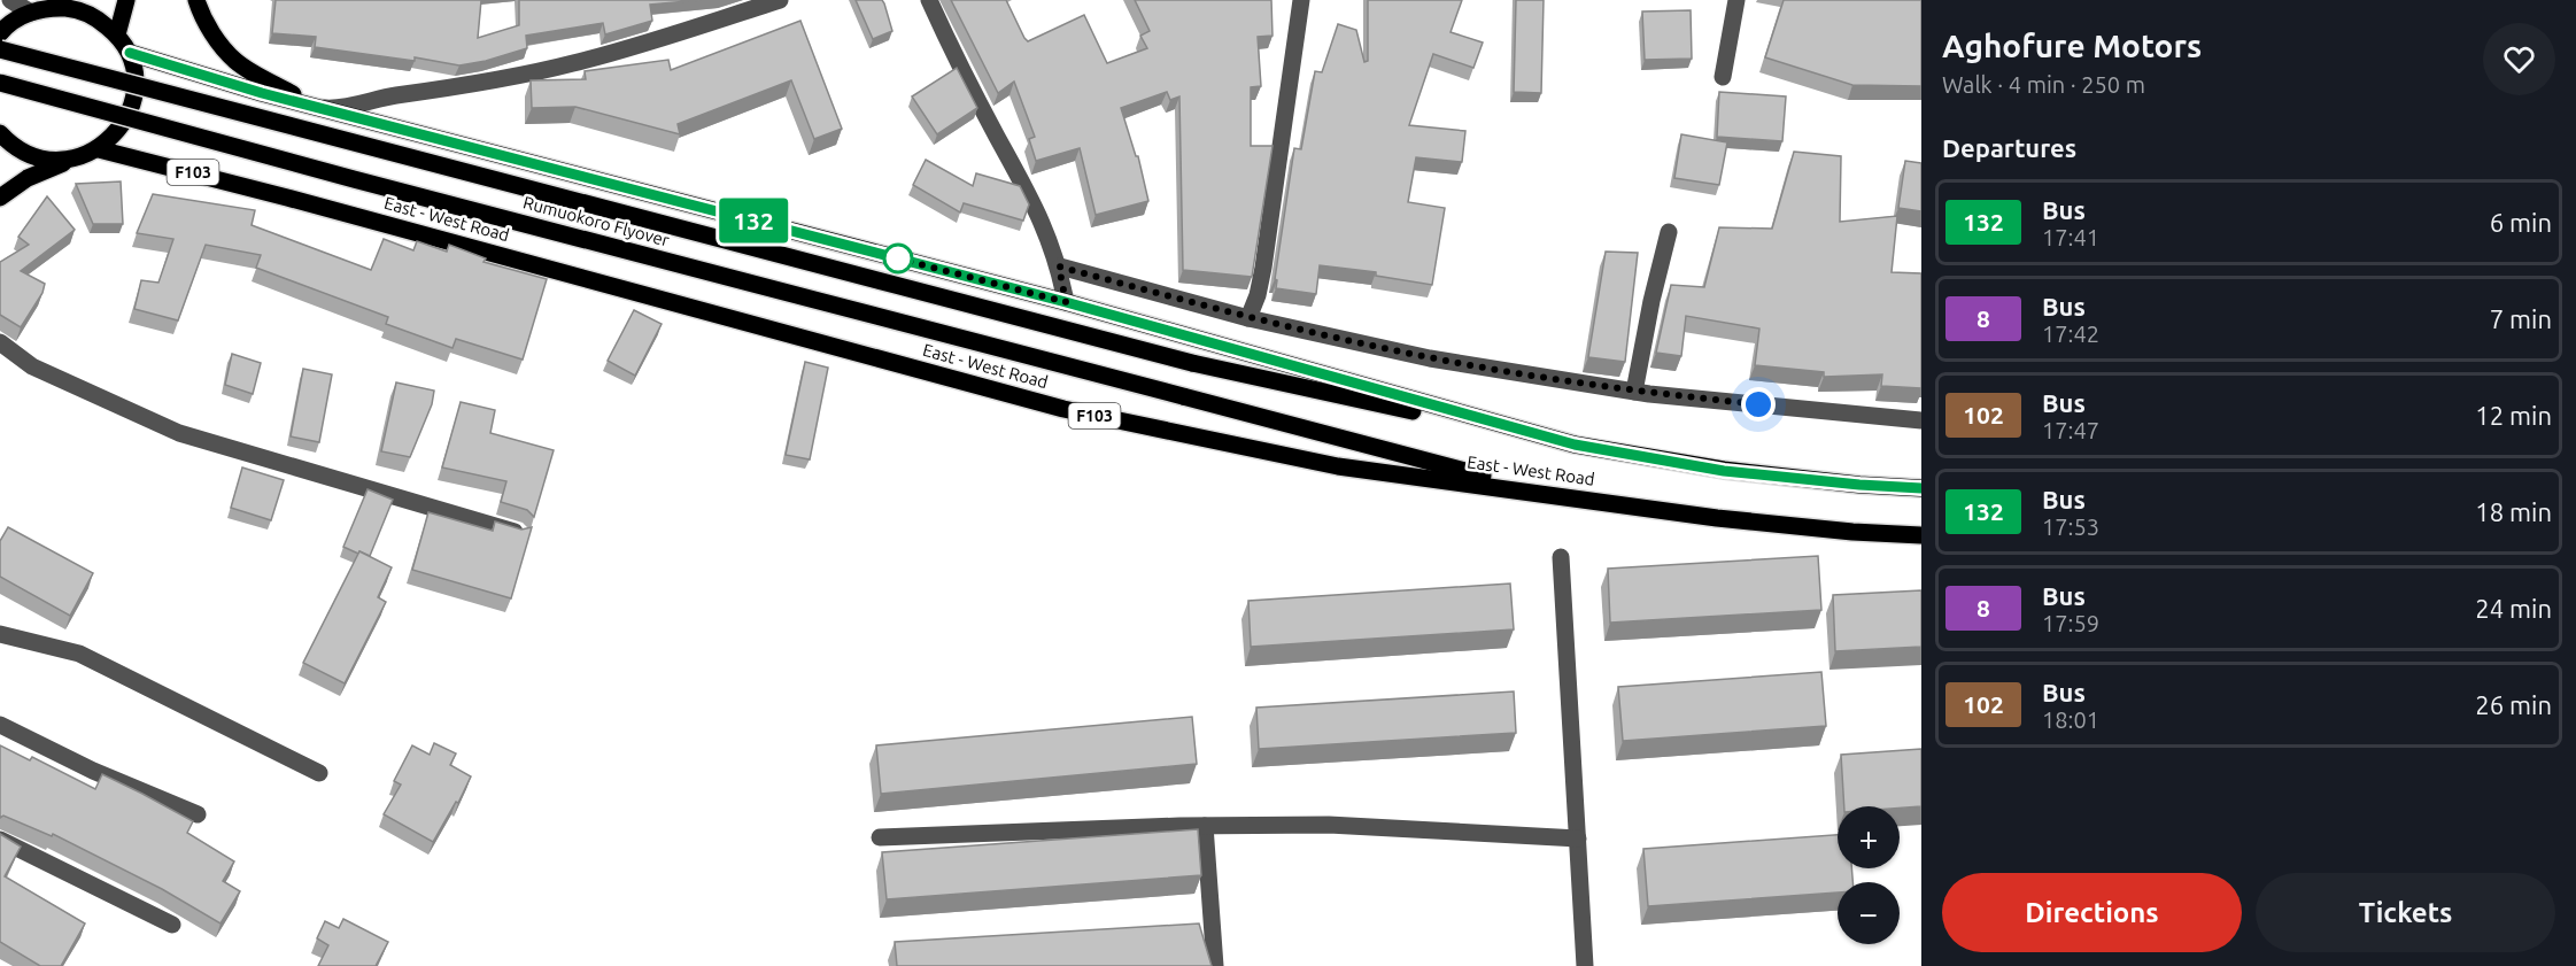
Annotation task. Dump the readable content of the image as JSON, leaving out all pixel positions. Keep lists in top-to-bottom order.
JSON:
{
  "streets": {
    "main road": ["F103", "East - West Road", "Rumuokoro Flyover"]
  },
  "crossings": [
    ["East - West Road", "Rumuokoro Flyover"]
  ],
  "lines": ["bus line 132"],
  "page": {
    "on_map": "132",
    "heading": [
      ["Aghofure Motors", "Walk · 4 min · 250 m"],
      "Departures"
    ],
    "list": [
      {
        "mark": "132",
        "name": "Bus",
        "note": "17:41",
        "value": "6 min"
      },
      {
        "mark": "8",
        "name": "Bus",
        "note": "17:42",
        "value": "7 min"
      },
      {
        "mark": "102",
        "name": "Bus",
        "note": "17:47",
        "value": "12 min"
      },
      {
        "mark": "132",
        "name": "Bus",
        "note": "17:53",
        "value": "18 min"
      },
      {
        "mark": "8",
        "name": "Bus",
        "note": "17:59",
        "value": "24 min"
      },
      {
        "mark": "102",
        "name": "Bus",
        "note": "18:01",
        "value": "26 min"
      }
    ],
    "map_buttons": ["+", "−"],
    "buttons": ["Directions", "Tickets"]
  }
}
